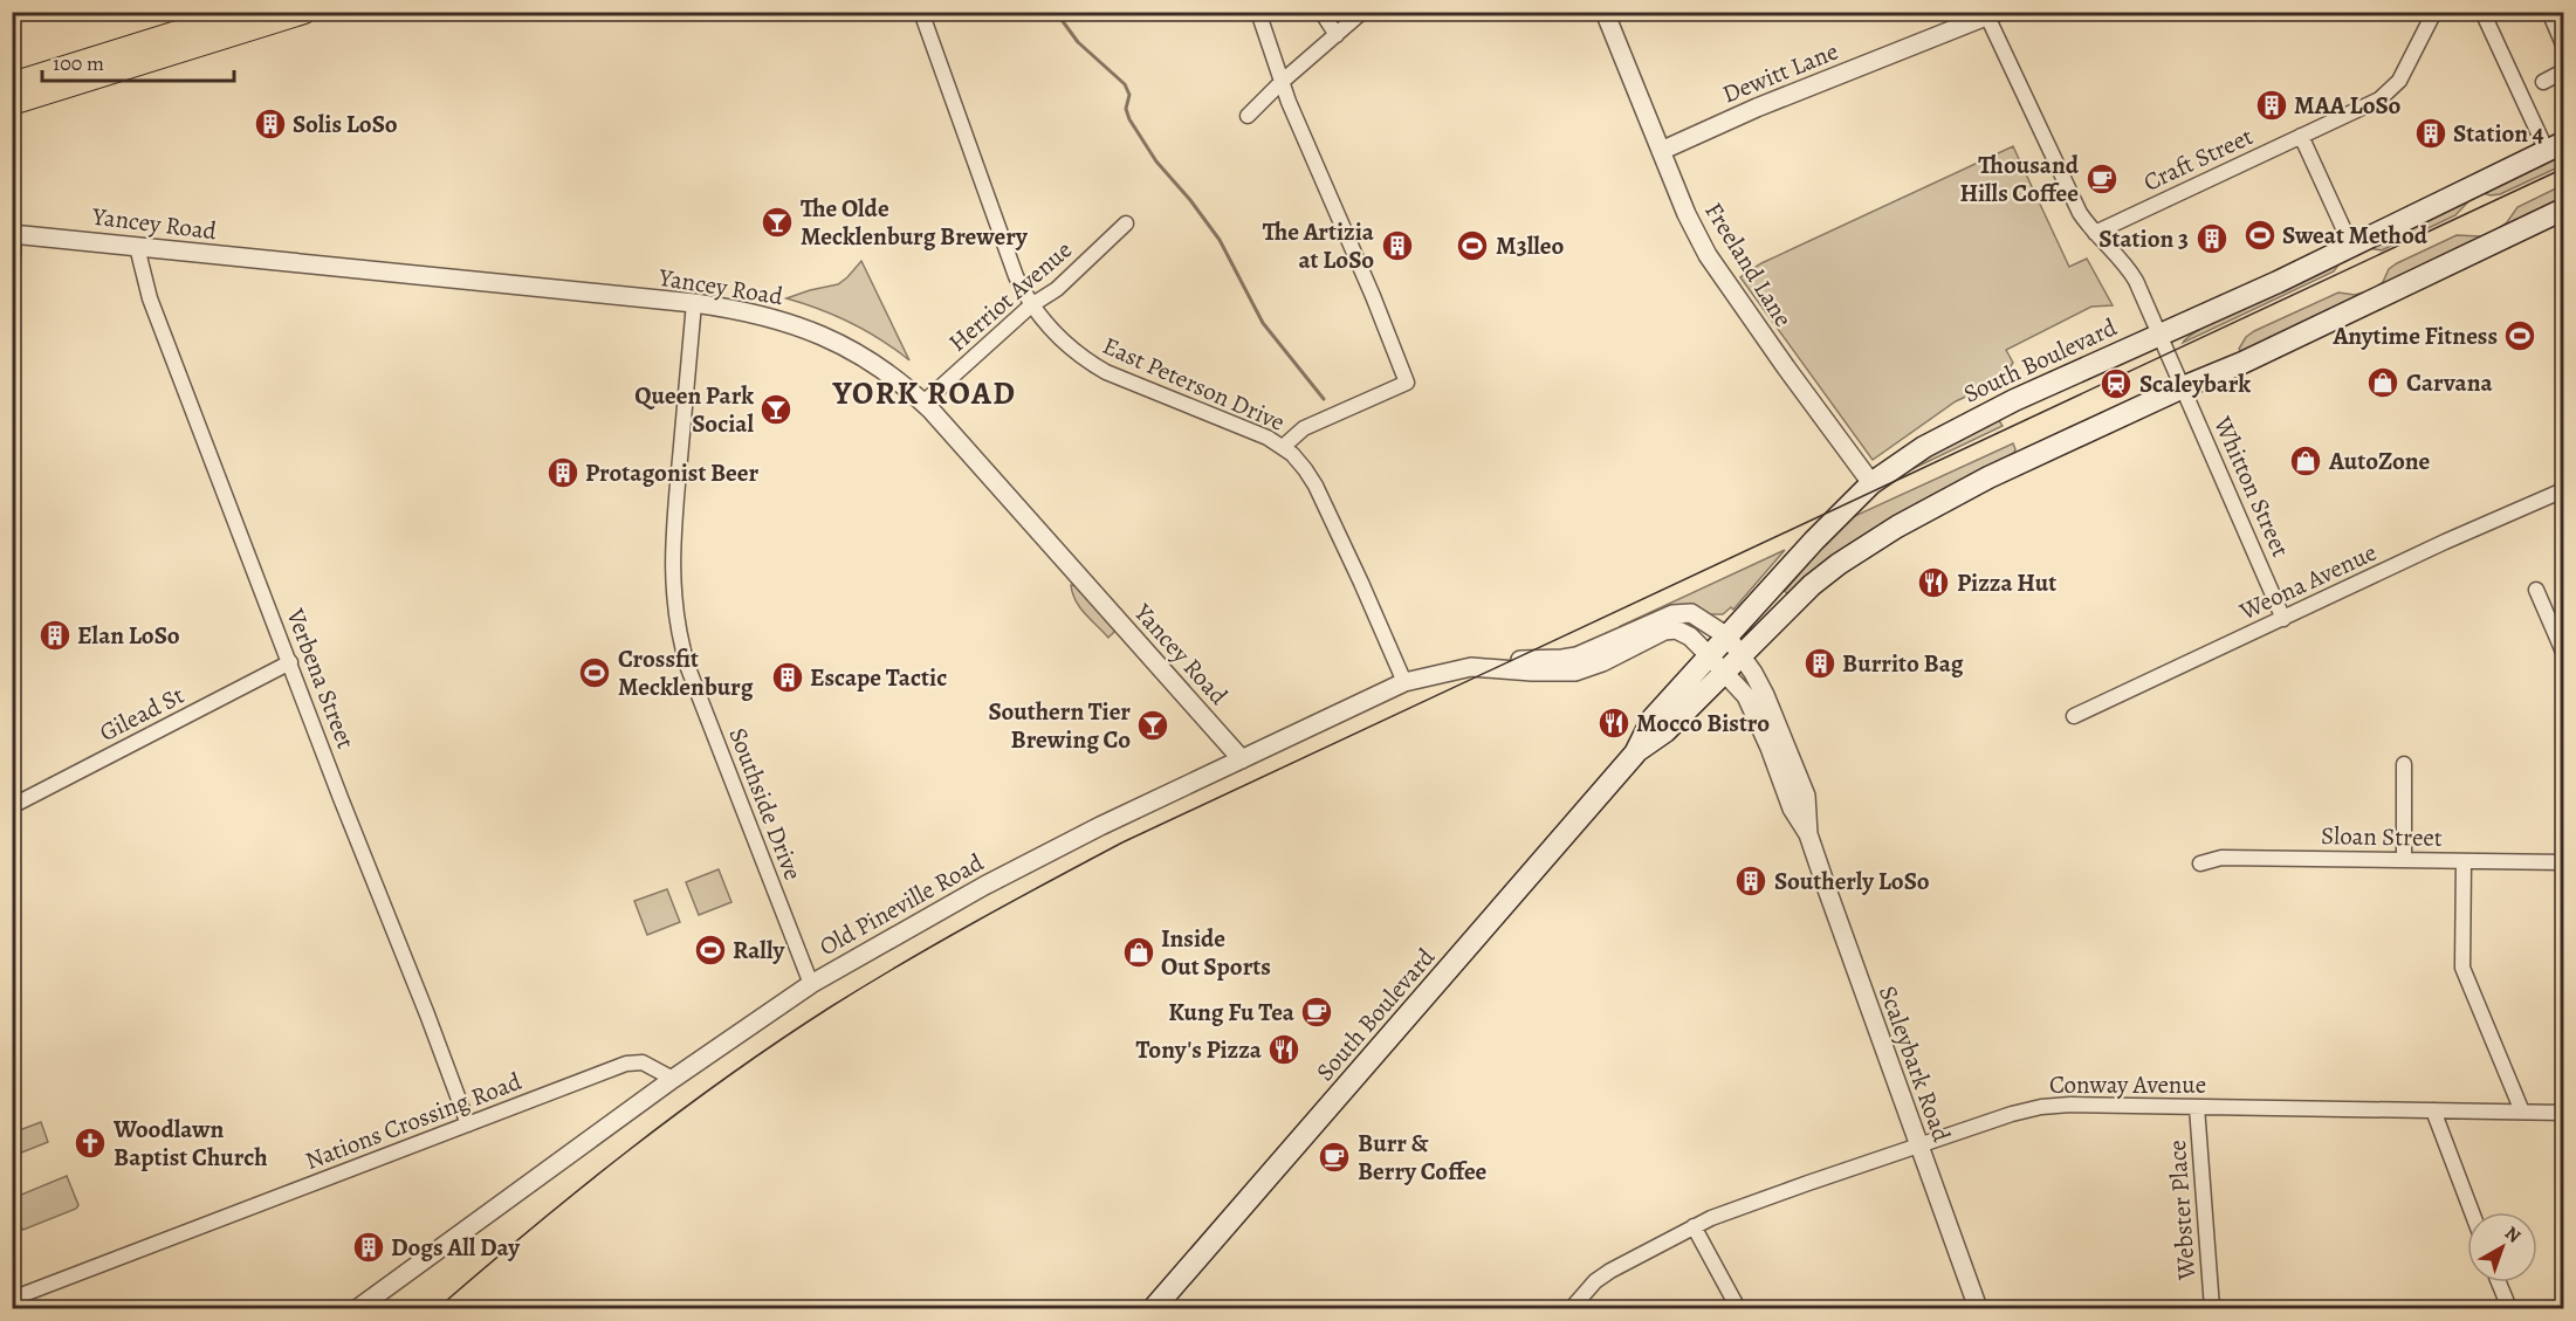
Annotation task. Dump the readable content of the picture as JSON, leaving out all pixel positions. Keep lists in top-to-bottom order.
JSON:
{
  "streets": {
    "main road": ["South Boulevard"],
    "street": [
      "Dewitt Lane",
      "Craft Street",
      "Yancey Road",
      "Freeland Lane",
      "Herriot Avenue",
      "East Peterson Drive",
      "Whitton Street",
      "Weona Avenue",
      "Verbena Street",
      "Gilead St",
      "Southside Drive",
      "Sloan Street",
      "Old Pineville Road",
      "Scaleybark Road",
      "Conway Avenue",
      "Nations Crossing Road",
      "Webster Place"
    ]
  },
  "crossings": [
    ["Dewitt Lane", "Freeland Lane"],
    ["Dewitt Lane", "Whitton Street"],
    ["Craft Street", "Whitton Street"],
    ["Yancey Road", "Herriot Avenue"],
    ["Yancey Road", "Verbena Street"],
    ["Yancey Road", "Southside Drive"],
    ["Yancey Road", "Old Pineville Road"],
    ["Freeland Lane", "South Boulevard"],
    ["Herriot Avenue", "East Peterson Drive"],
    ["South Boulevard", "Whitton Street"],
    ["South Boulevard", "Old Pineville Road"],
    ["South Boulevard", "Scaleybark Road"],
    ["East Peterson Drive", "Old Pineville Road"],
    ["Whitton Street", "Weona Avenue"],
    ["Verbena Street", "Gilead St"],
    ["Verbena Street", "Nations Crossing Road"],
    ["Southside Drive", "Old Pineville Road"],
    ["Old Pineville Road", "Scaleybark Road"],
    ["Old Pineville Road", "Nations Crossing Road"],
    ["Scaleybark Road", "Conway Avenue"],
    ["Conway Avenue", "Webster Place"]
  ],
  "districts": ["YORK ROAD"],
  "places": {
    "building": [
      "MAA LoSo",
      "Solis LoSo",
      "Station 4",
      "Station 3",
      "The Artizia at LoSo",
      "Protagonist Beer",
      "Elan LoSo",
      "Burrito Bag",
      "Escape Tactic",
      "Southerly LoSo",
      "Dogs All Day"
    ],
    "cafe": ["Thousand Hills Coffee", "Kung Fu Tea", "Burr & Berry Coffee"],
    "bar": ["The Olde Mecklenburg Brewery", "Queen Park Social", "Southern Tier Brewing Co"],
    "sports": [
      "Sweat Method",
      "M3lleo",
      "Anytime Fitness",
      "Crossfit Mecklenburg",
      "Rally"
    ],
    "shop": ["Carvana", "AutoZone", "Inside Out Sports"],
    "station": ["Scaleybark"],
    "restaurant": ["Pizza Hut", "Mocco Bistro", "Tony's Pizza"],
    "church": ["Woodlawn Baptist Church"]
  },
  "scale_bar": "100 m",
  "north": "top right"
}
